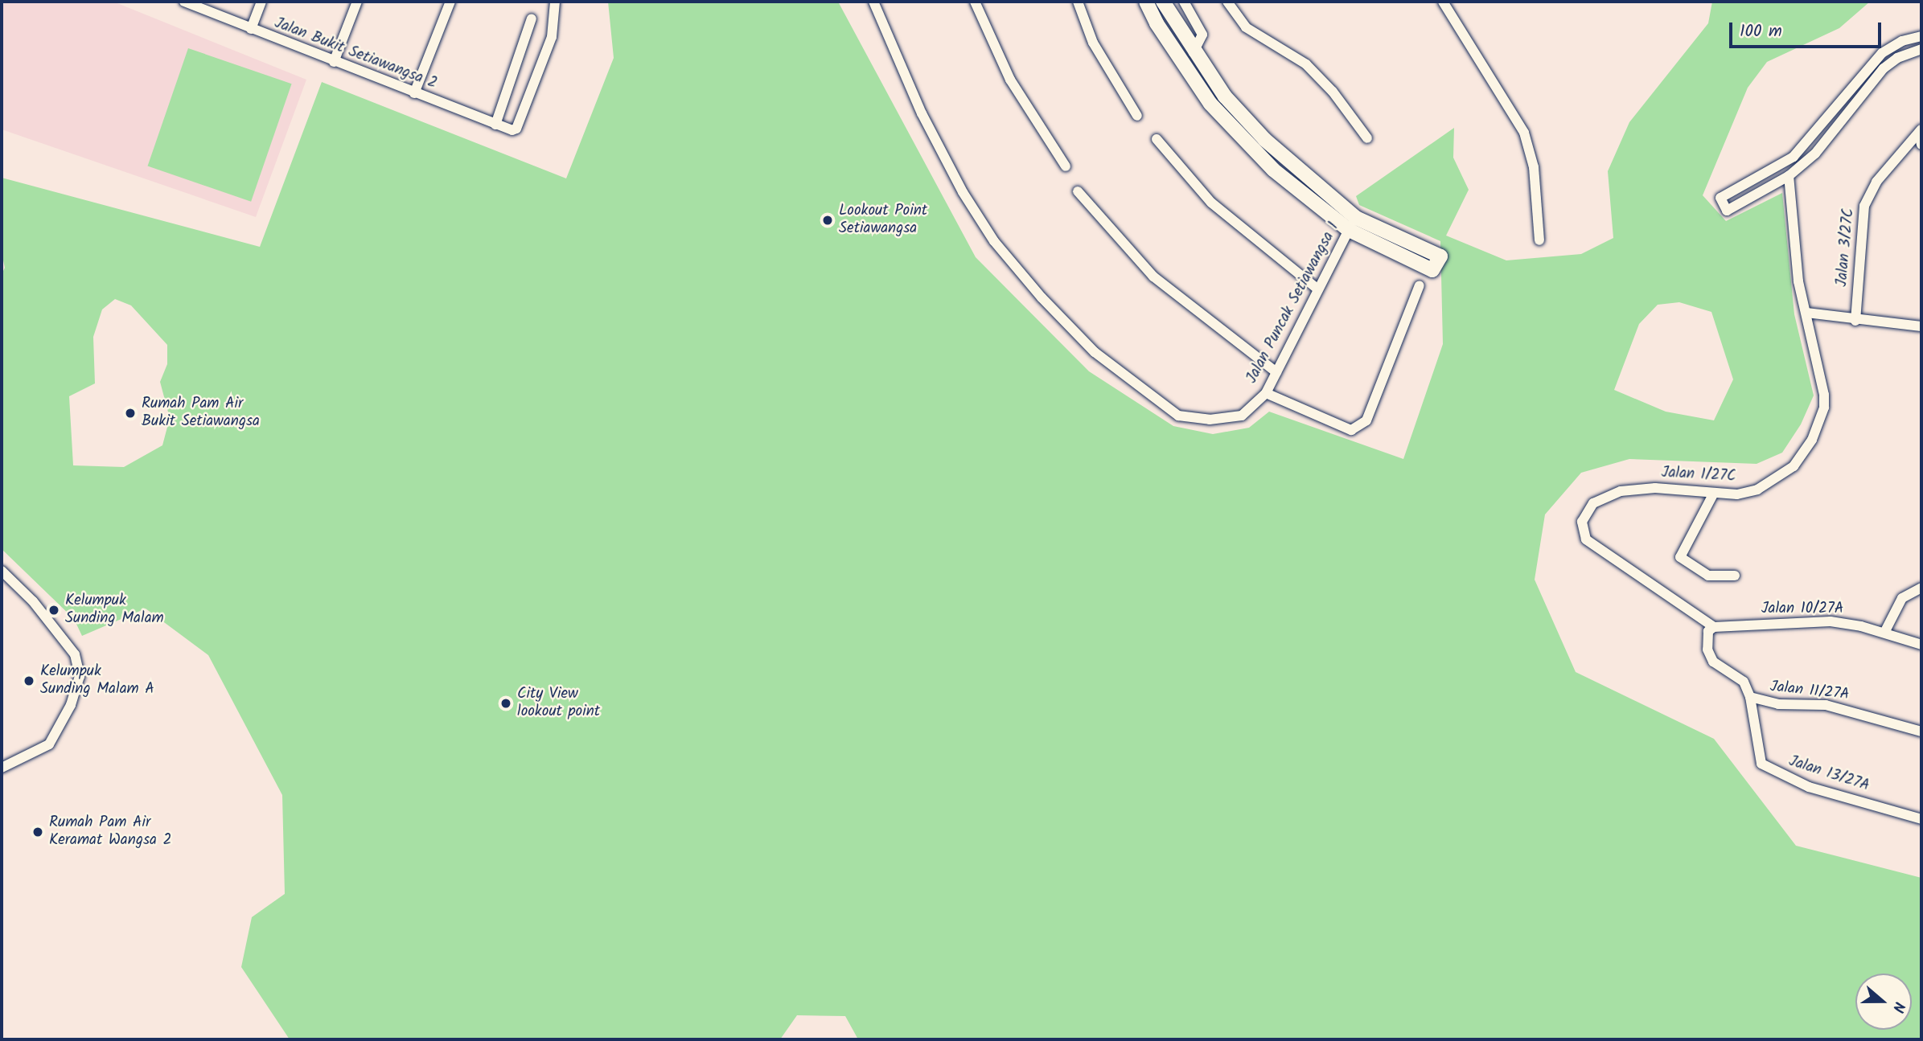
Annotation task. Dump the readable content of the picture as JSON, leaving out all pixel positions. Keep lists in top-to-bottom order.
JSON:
{
  "streets": {
    "street": [
      "Jalan Bukit Setiawangsa 2",
      "Jalan 3/27C",
      "Jalan Puncak Setiawangsa 1",
      "Jalan 1/27C",
      "Jalan 10/27A",
      "Jalan 11/27A",
      "Jalan 13/27A"
    ]
  },
  "crossings": [
    ["Jalan 1/27C", "Jalan 10/27A"],
    ["Jalan 1/27C", "Jalan 11/27A"],
    ["Jalan 10/27A", "Jalan 11/27A"],
    ["Jalan 11/27A", "Jalan 13/27A"]
  ],
  "places": [
    "Lookout Point Setiawangsa",
    "Rumah Pam Air Bukit Setiawangsa",
    "Kelumpuk Sunding Malam",
    "Kelumpuk Sunding Malam A",
    "City View lookout point",
    "Rumah Pam Air Keramat Wangsa 2"
  ],
  "scale_bar": "100 m",
  "north": "right"
}
